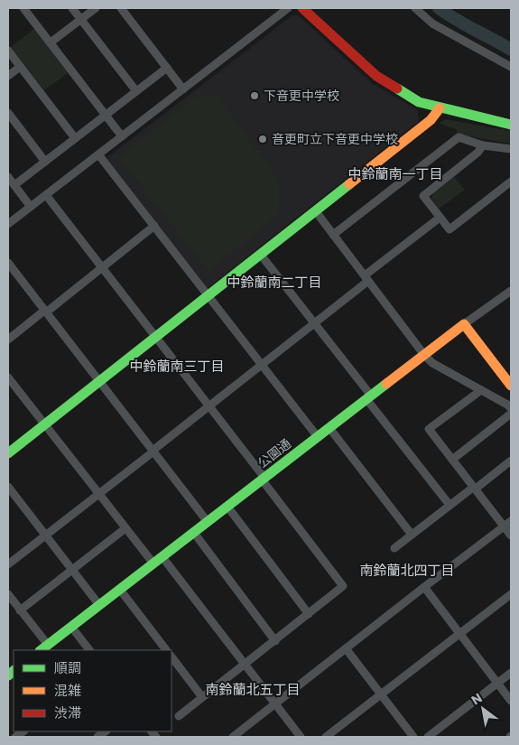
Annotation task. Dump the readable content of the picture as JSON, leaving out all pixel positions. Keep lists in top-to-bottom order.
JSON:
{
  "streets": {
    "street": ["公園通"]
  },
  "districts": [
    "中鈴蘭南一丁目",
    "中鈴蘭南二丁目",
    "中鈴蘭南三丁目",
    "南鈴蘭北四丁目",
    "南鈴蘭北五丁目"
  ],
  "places": ["下音更中学校", "音更町立下音更中学校"],
  "legend": ["順調", "混雑", "渋滞"],
  "north": "top left"
}
